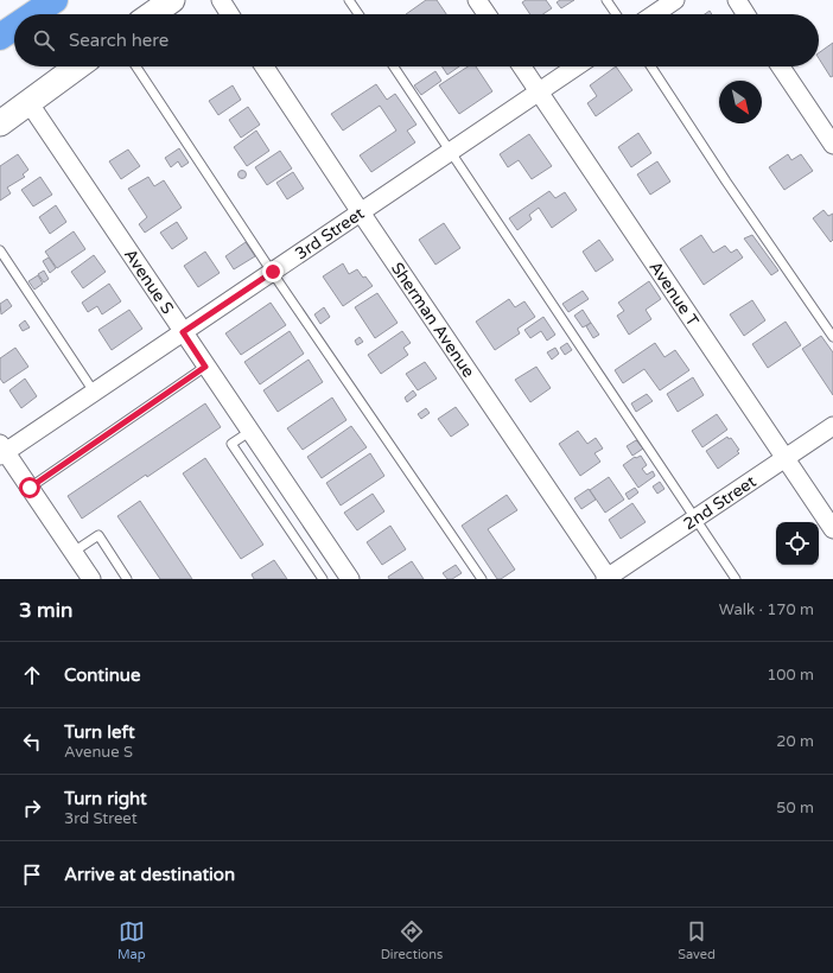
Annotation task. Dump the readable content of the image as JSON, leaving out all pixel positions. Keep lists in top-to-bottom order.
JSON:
{
  "streets": {
    "street": [
      "3rd Street",
      "Avenue S",
      "Avenue T",
      "Sherman Avenue",
      "2nd Street"
    ]
  },
  "crossings": [
    ["3rd Street", "Avenue S"],
    ["3rd Street", "Avenue T"],
    ["3rd Street", "Sherman Avenue"],
    ["Avenue T", "2nd Street"],
    ["Sherman Avenue", "2nd Street"]
  ],
  "north": "bottom right",
  "page": {
    "search": "Search here",
    "heading": ["3 min", "Walk · 170 m"],
    "list": [
      ["Continue", "100 m"],
      ["Turn left", "Avenue S", "20 m"],
      ["Turn right", "3rd Street", "50 m"],
      "Arrive at destination"
    ],
    "nav": ["Map", "Directions", "Saved"]
  }
}
